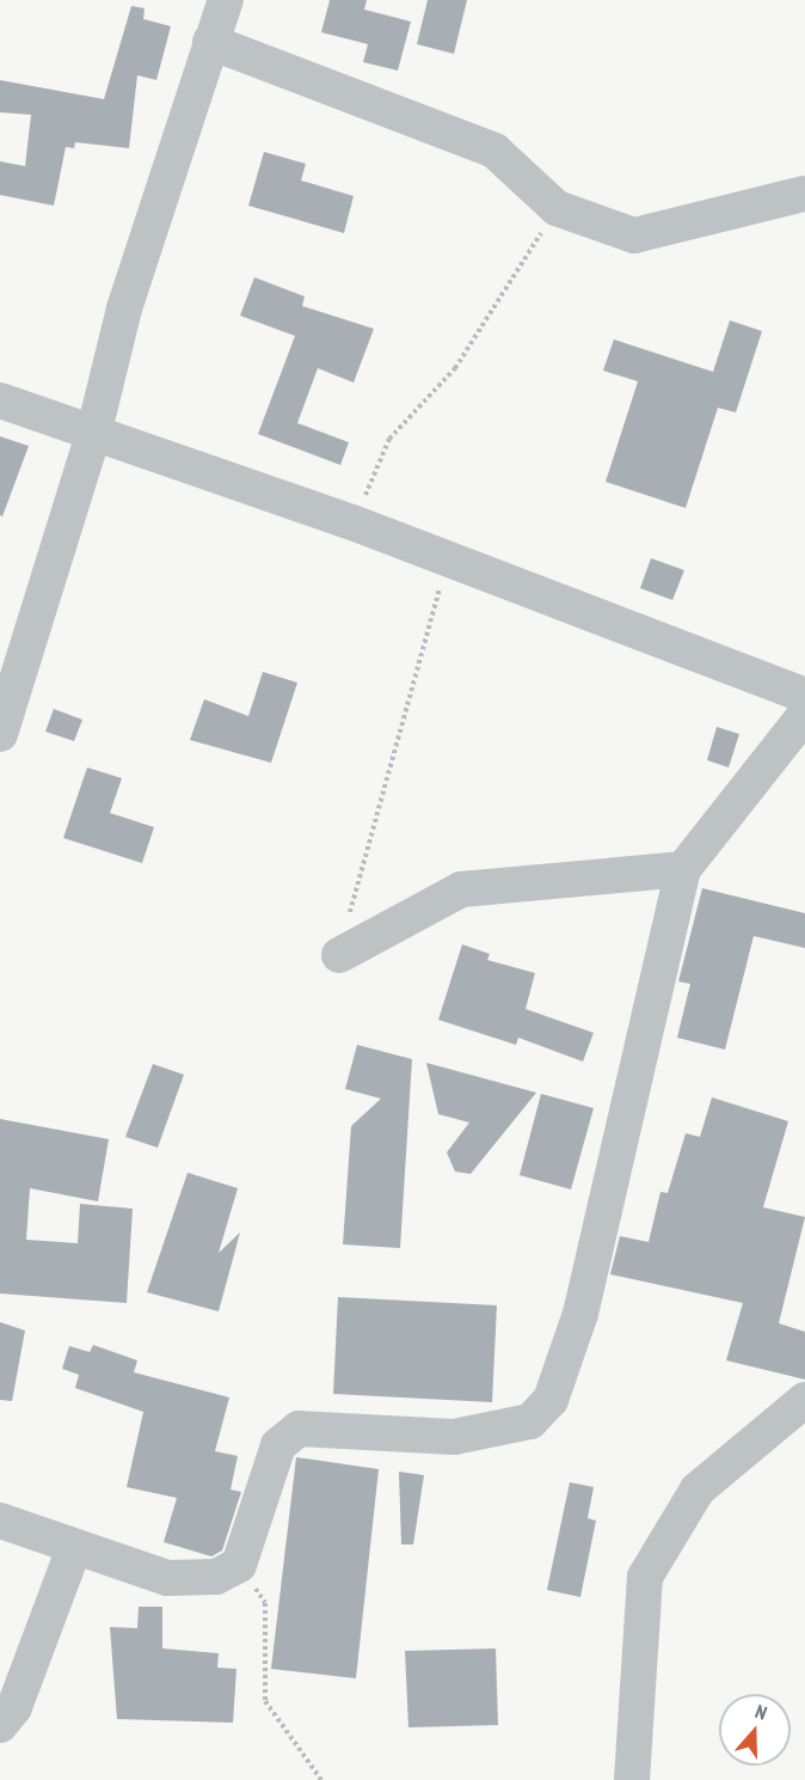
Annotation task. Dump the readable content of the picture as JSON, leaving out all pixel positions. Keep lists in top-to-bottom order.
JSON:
{
  "north": "top"
}
